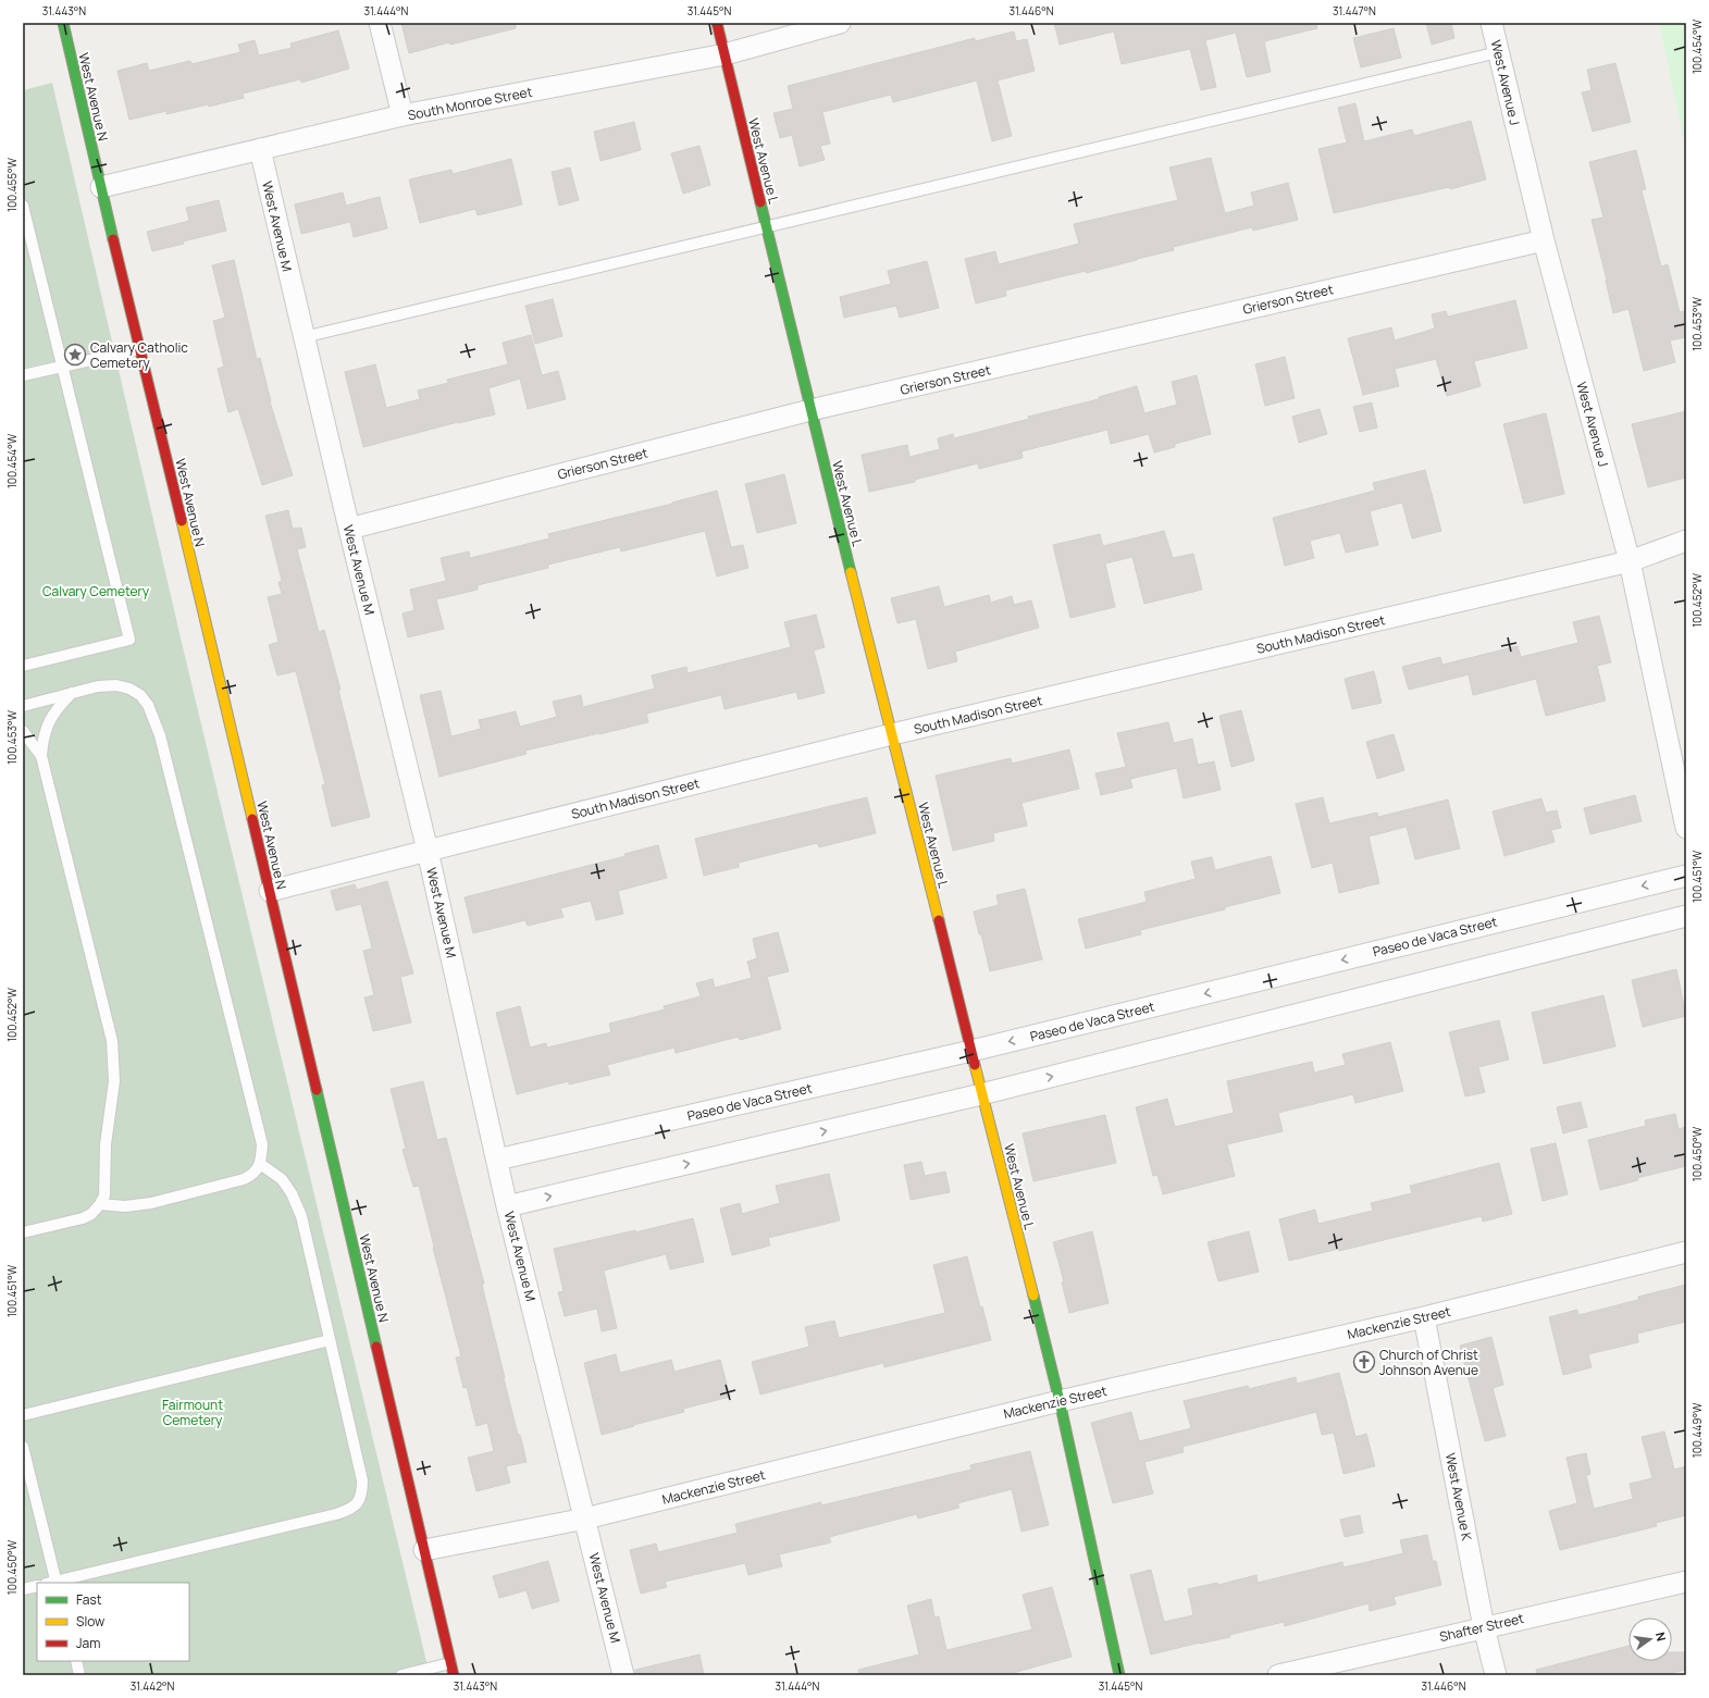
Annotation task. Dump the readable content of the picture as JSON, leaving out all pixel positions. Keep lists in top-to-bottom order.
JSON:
{
  "streets": {
    "street": [
      "West Avenue J",
      "West Avenue N",
      "South Monroe Street",
      "West Avenue L",
      "West Avenue M",
      "Grierson Street",
      "South Madison Street",
      "Paseo de Vaca Street",
      "Mackenzie Street",
      "West Avenue K",
      "Shafter Street"
    ]
  },
  "crossings": [
    ["West Avenue J", "Grierson Street"],
    ["West Avenue J", "South Madison Street"],
    ["West Avenue N", "South Monroe Street"],
    ["West Avenue N", "South Madison Street"],
    ["West Avenue N", "Mackenzie Street"],
    ["South Monroe Street", "West Avenue L"],
    ["South Monroe Street", "West Avenue M"],
    ["West Avenue L", "Grierson Street"],
    ["West Avenue L", "South Madison Street"],
    ["West Avenue L", "Paseo de Vaca Street"],
    ["West Avenue L", "Mackenzie Street"],
    ["West Avenue M", "Grierson Street"],
    ["West Avenue M", "South Madison Street"],
    ["West Avenue M", "Paseo de Vaca Street"],
    ["West Avenue M", "Mackenzie Street"],
    ["Mackenzie Street", "West Avenue K"],
    ["West Avenue K", "Shafter Street"]
  ],
  "parks": ["Calvary Cemetery", "Fairmount Cemetery"],
  "places": {
    "place": ["Calvary Catholic Cemetery"],
    "church": ["Church of Christ Johnson Avenue"]
  },
  "legend": ["Fast", "Slow", "Jam"],
  "north": "right",
  "coordinates": [
    "31.443°N",
    "31.444°N",
    "31.445°N",
    "31.446°N",
    "31.447°N",
    "100.454°W",
    "100.455°W",
    "100.453°W",
    "100.452°W",
    "100.451°W",
    "100.450°W",
    "100.449°W",
    "31.442°N"
  ]
}
